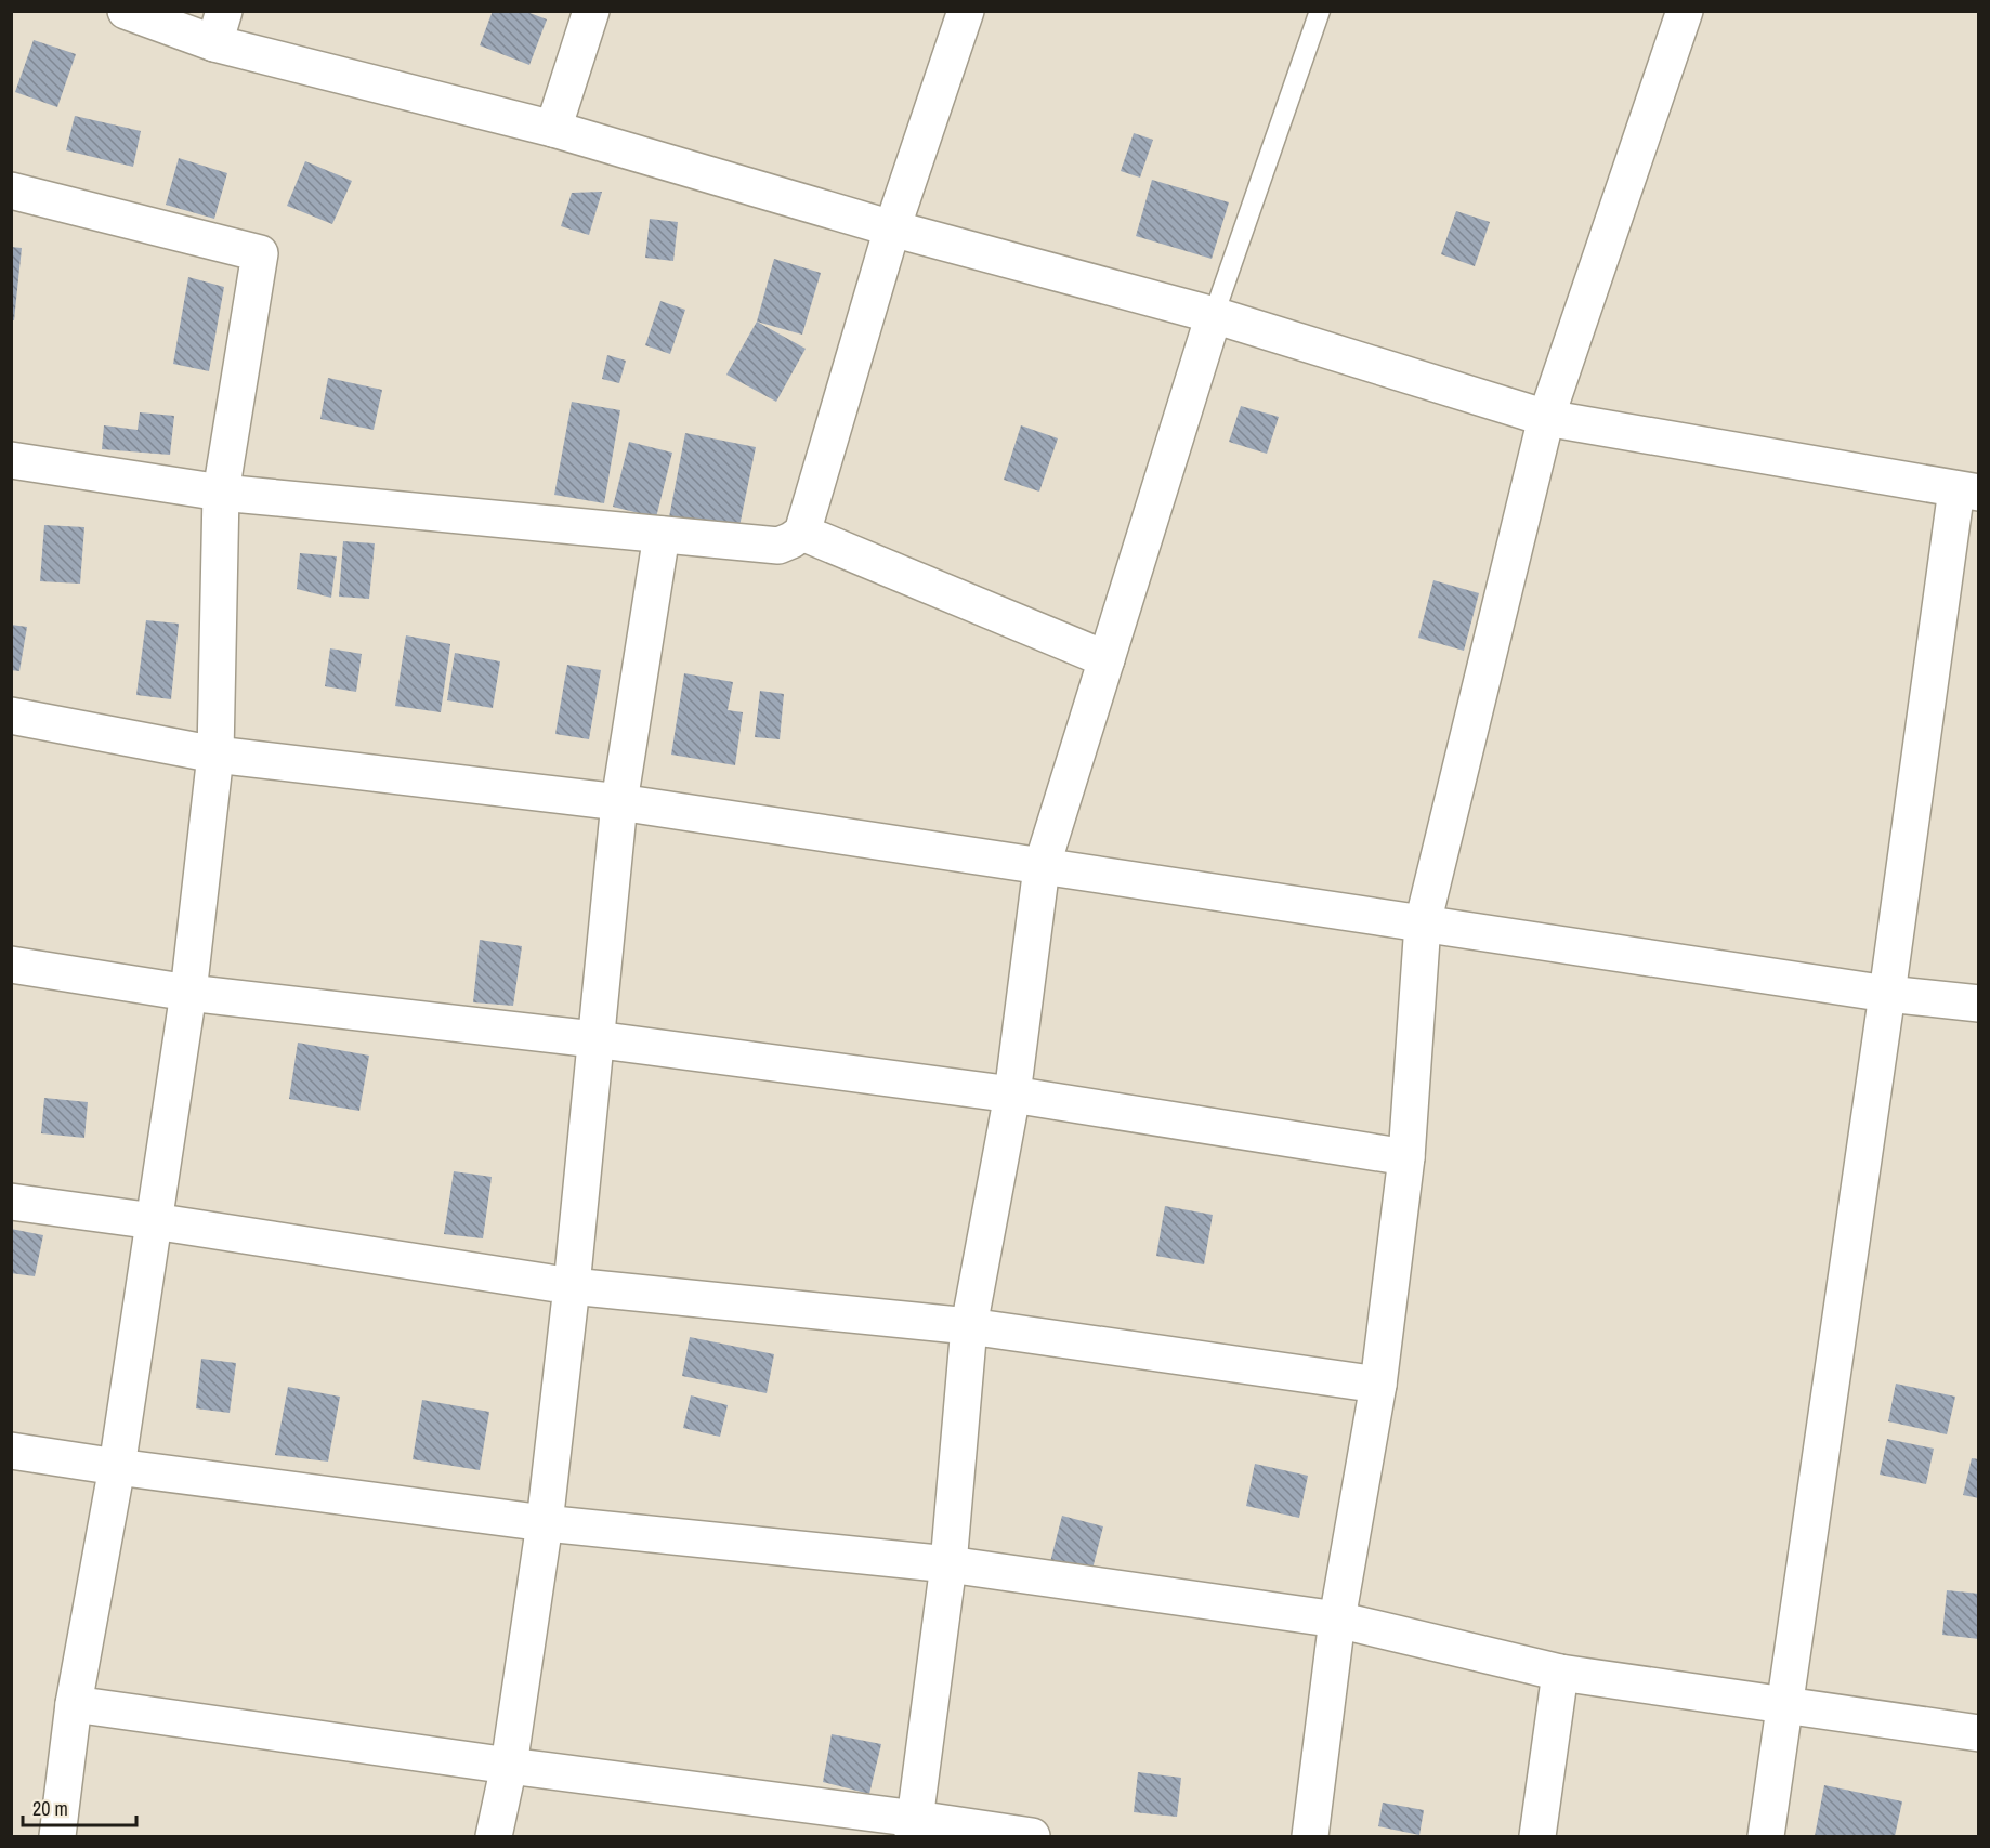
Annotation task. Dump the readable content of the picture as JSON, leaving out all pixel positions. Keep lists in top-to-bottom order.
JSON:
{
  "scale_bar": "20 m"
}
